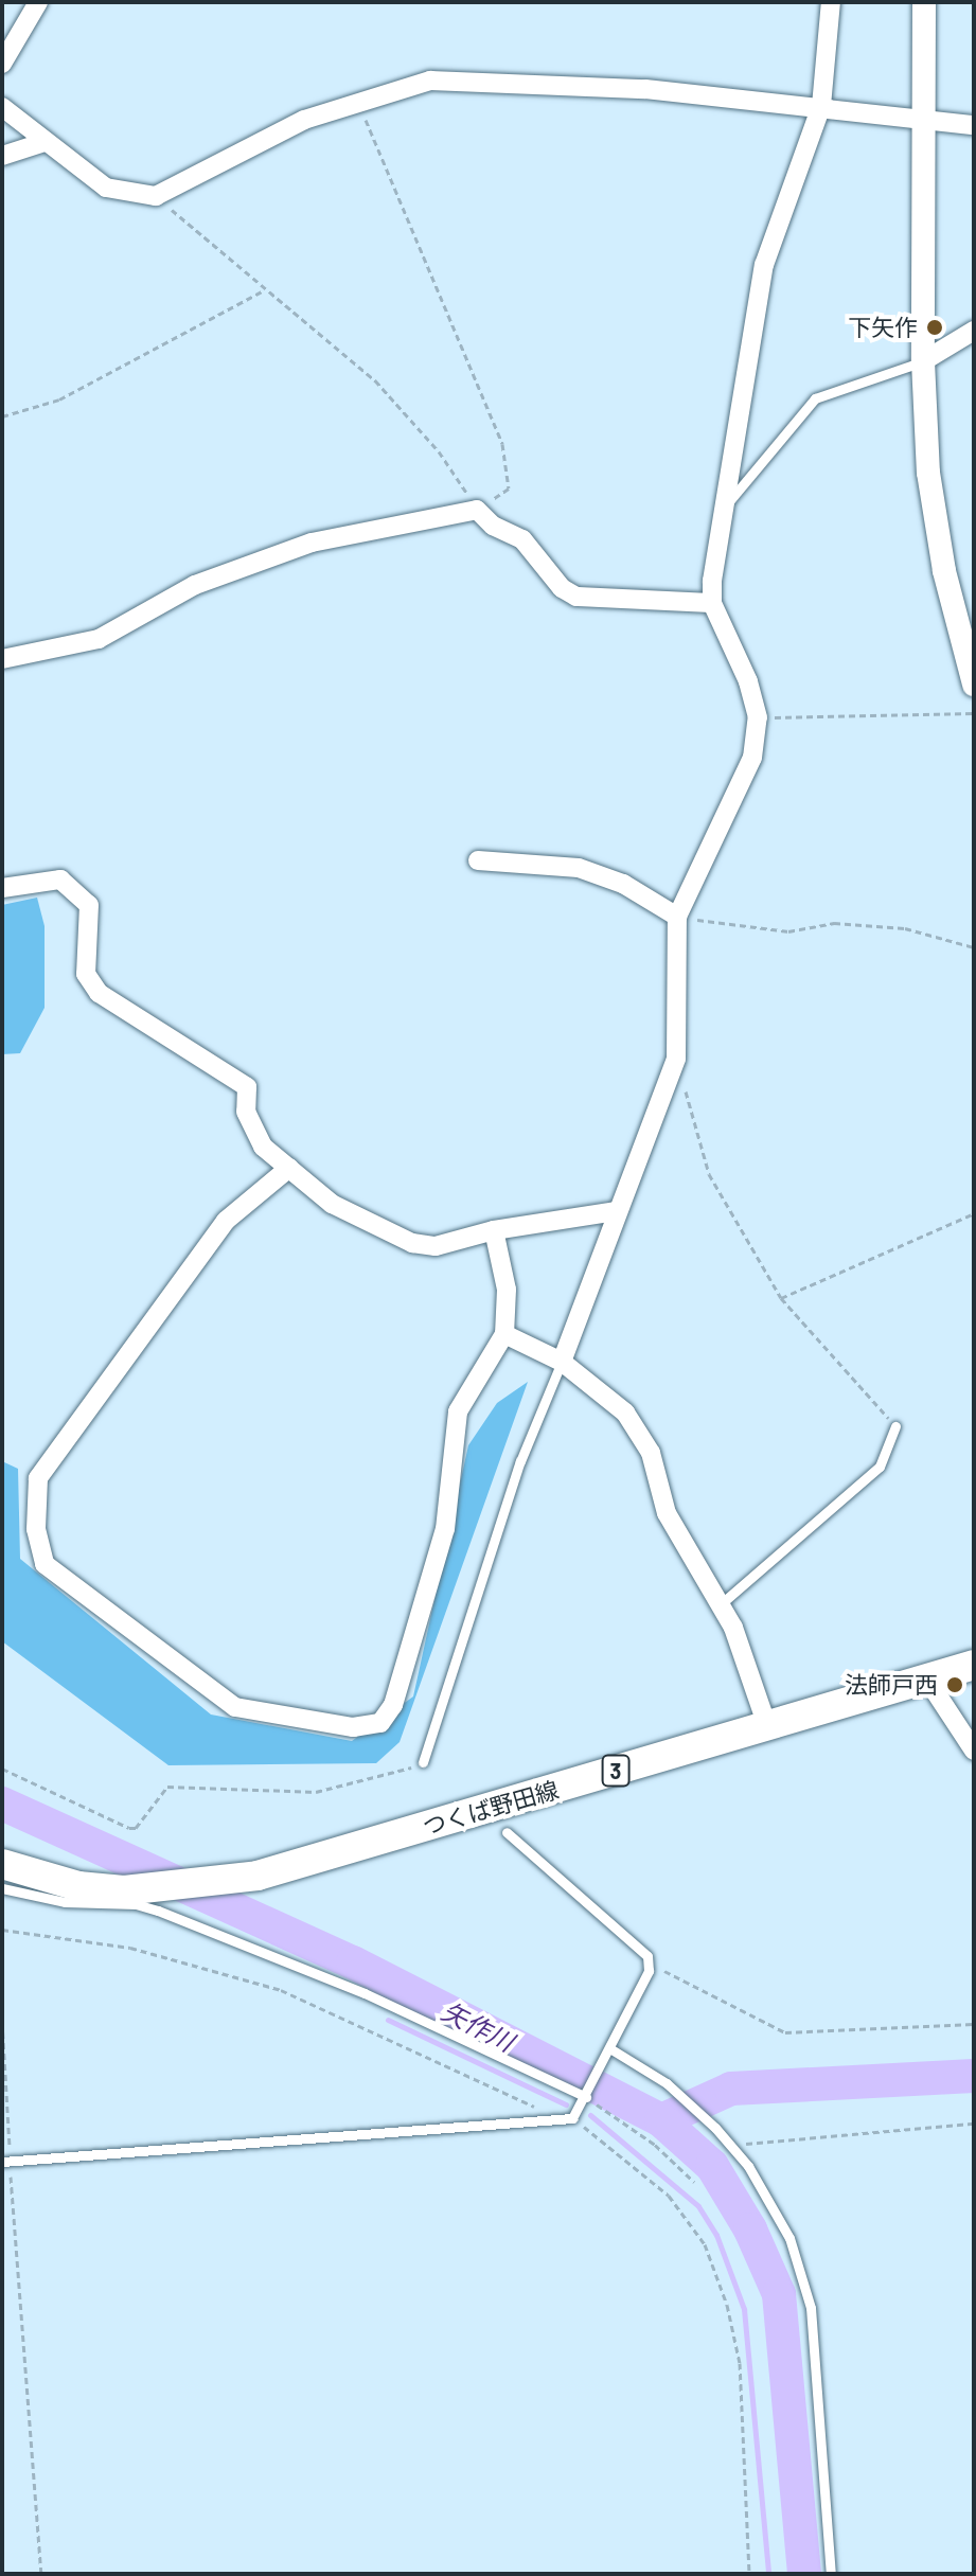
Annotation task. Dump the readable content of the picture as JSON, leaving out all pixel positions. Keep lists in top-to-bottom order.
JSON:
{
  "streets": {
    "main road": ["3", "つくば野田線"]
  },
  "water": ["矢作川"],
  "places": ["下矢作", "法師戸西"]
}
